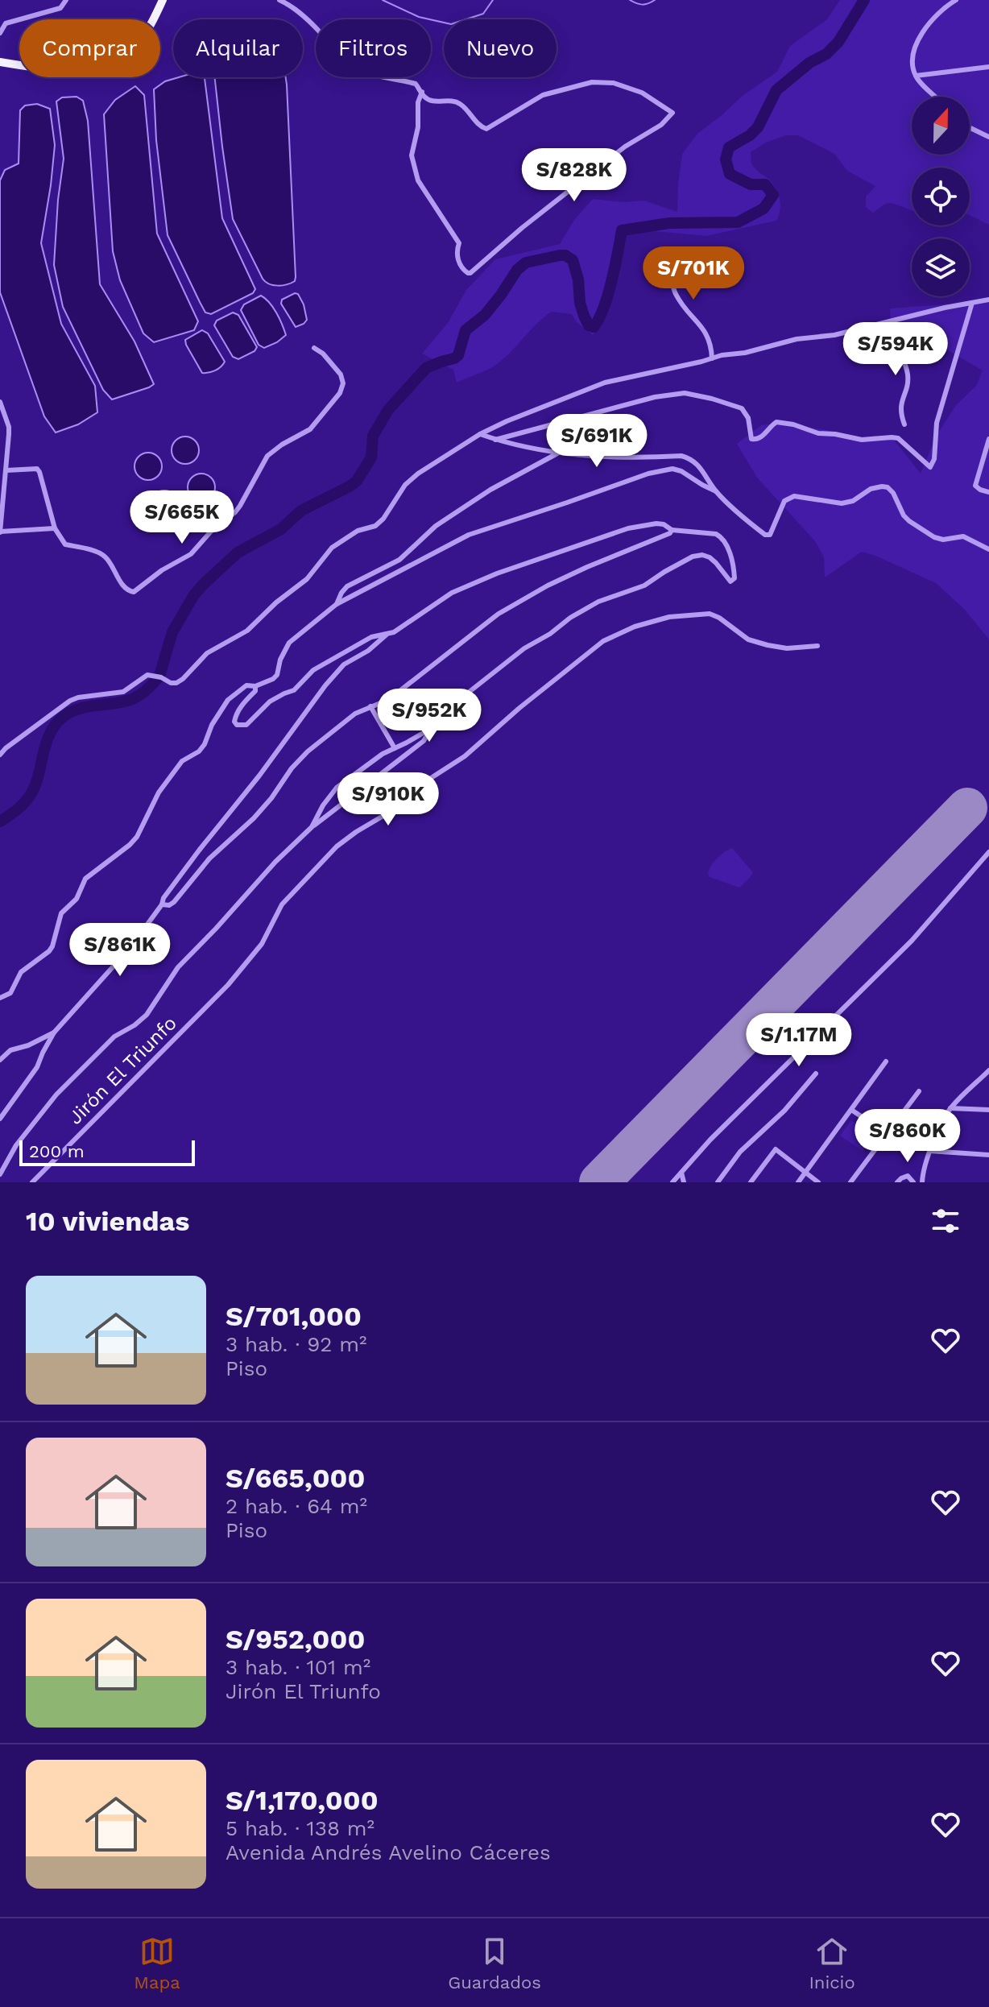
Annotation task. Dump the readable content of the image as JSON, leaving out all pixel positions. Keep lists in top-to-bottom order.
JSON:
{
  "streets": {
    "street": ["Jirón El Triunfo"]
  },
  "scale_bar": "200 m",
  "north": "top",
  "page": {
    "chip": [
      "Comprar",
      "Alquilar",
      "Filtros",
      "Nuevo"
    ],
    "price": [
      "S/828K",
      "S/701K",
      "S/594K",
      "S/691K",
      "S/665K",
      "S/952K",
      "S/910K",
      "S/861K",
      "S/1.17M",
      "S/860K"
    ],
    "scale": "200 m",
    "heading": "10 viviendas",
    "list": [
      {
        "name": "S/701,000",
        "note": "3 hab. · 92 m² · Piso"
      },
      {
        "name": "S/665,000",
        "note": "2 hab. · 64 m² · Piso"
      },
      {
        "name": "S/952,000",
        "note": "3 hab. · 101 m² · Jirón El Triunfo"
      },
      {
        "name": "S/1,170,000",
        "note": "5 hab. · 138 m² · Avenida Andrés Avelino Cáceres"
      }
    ],
    "tabs": ["Mapa", "Guardados", "Inicio"]
  }
}
